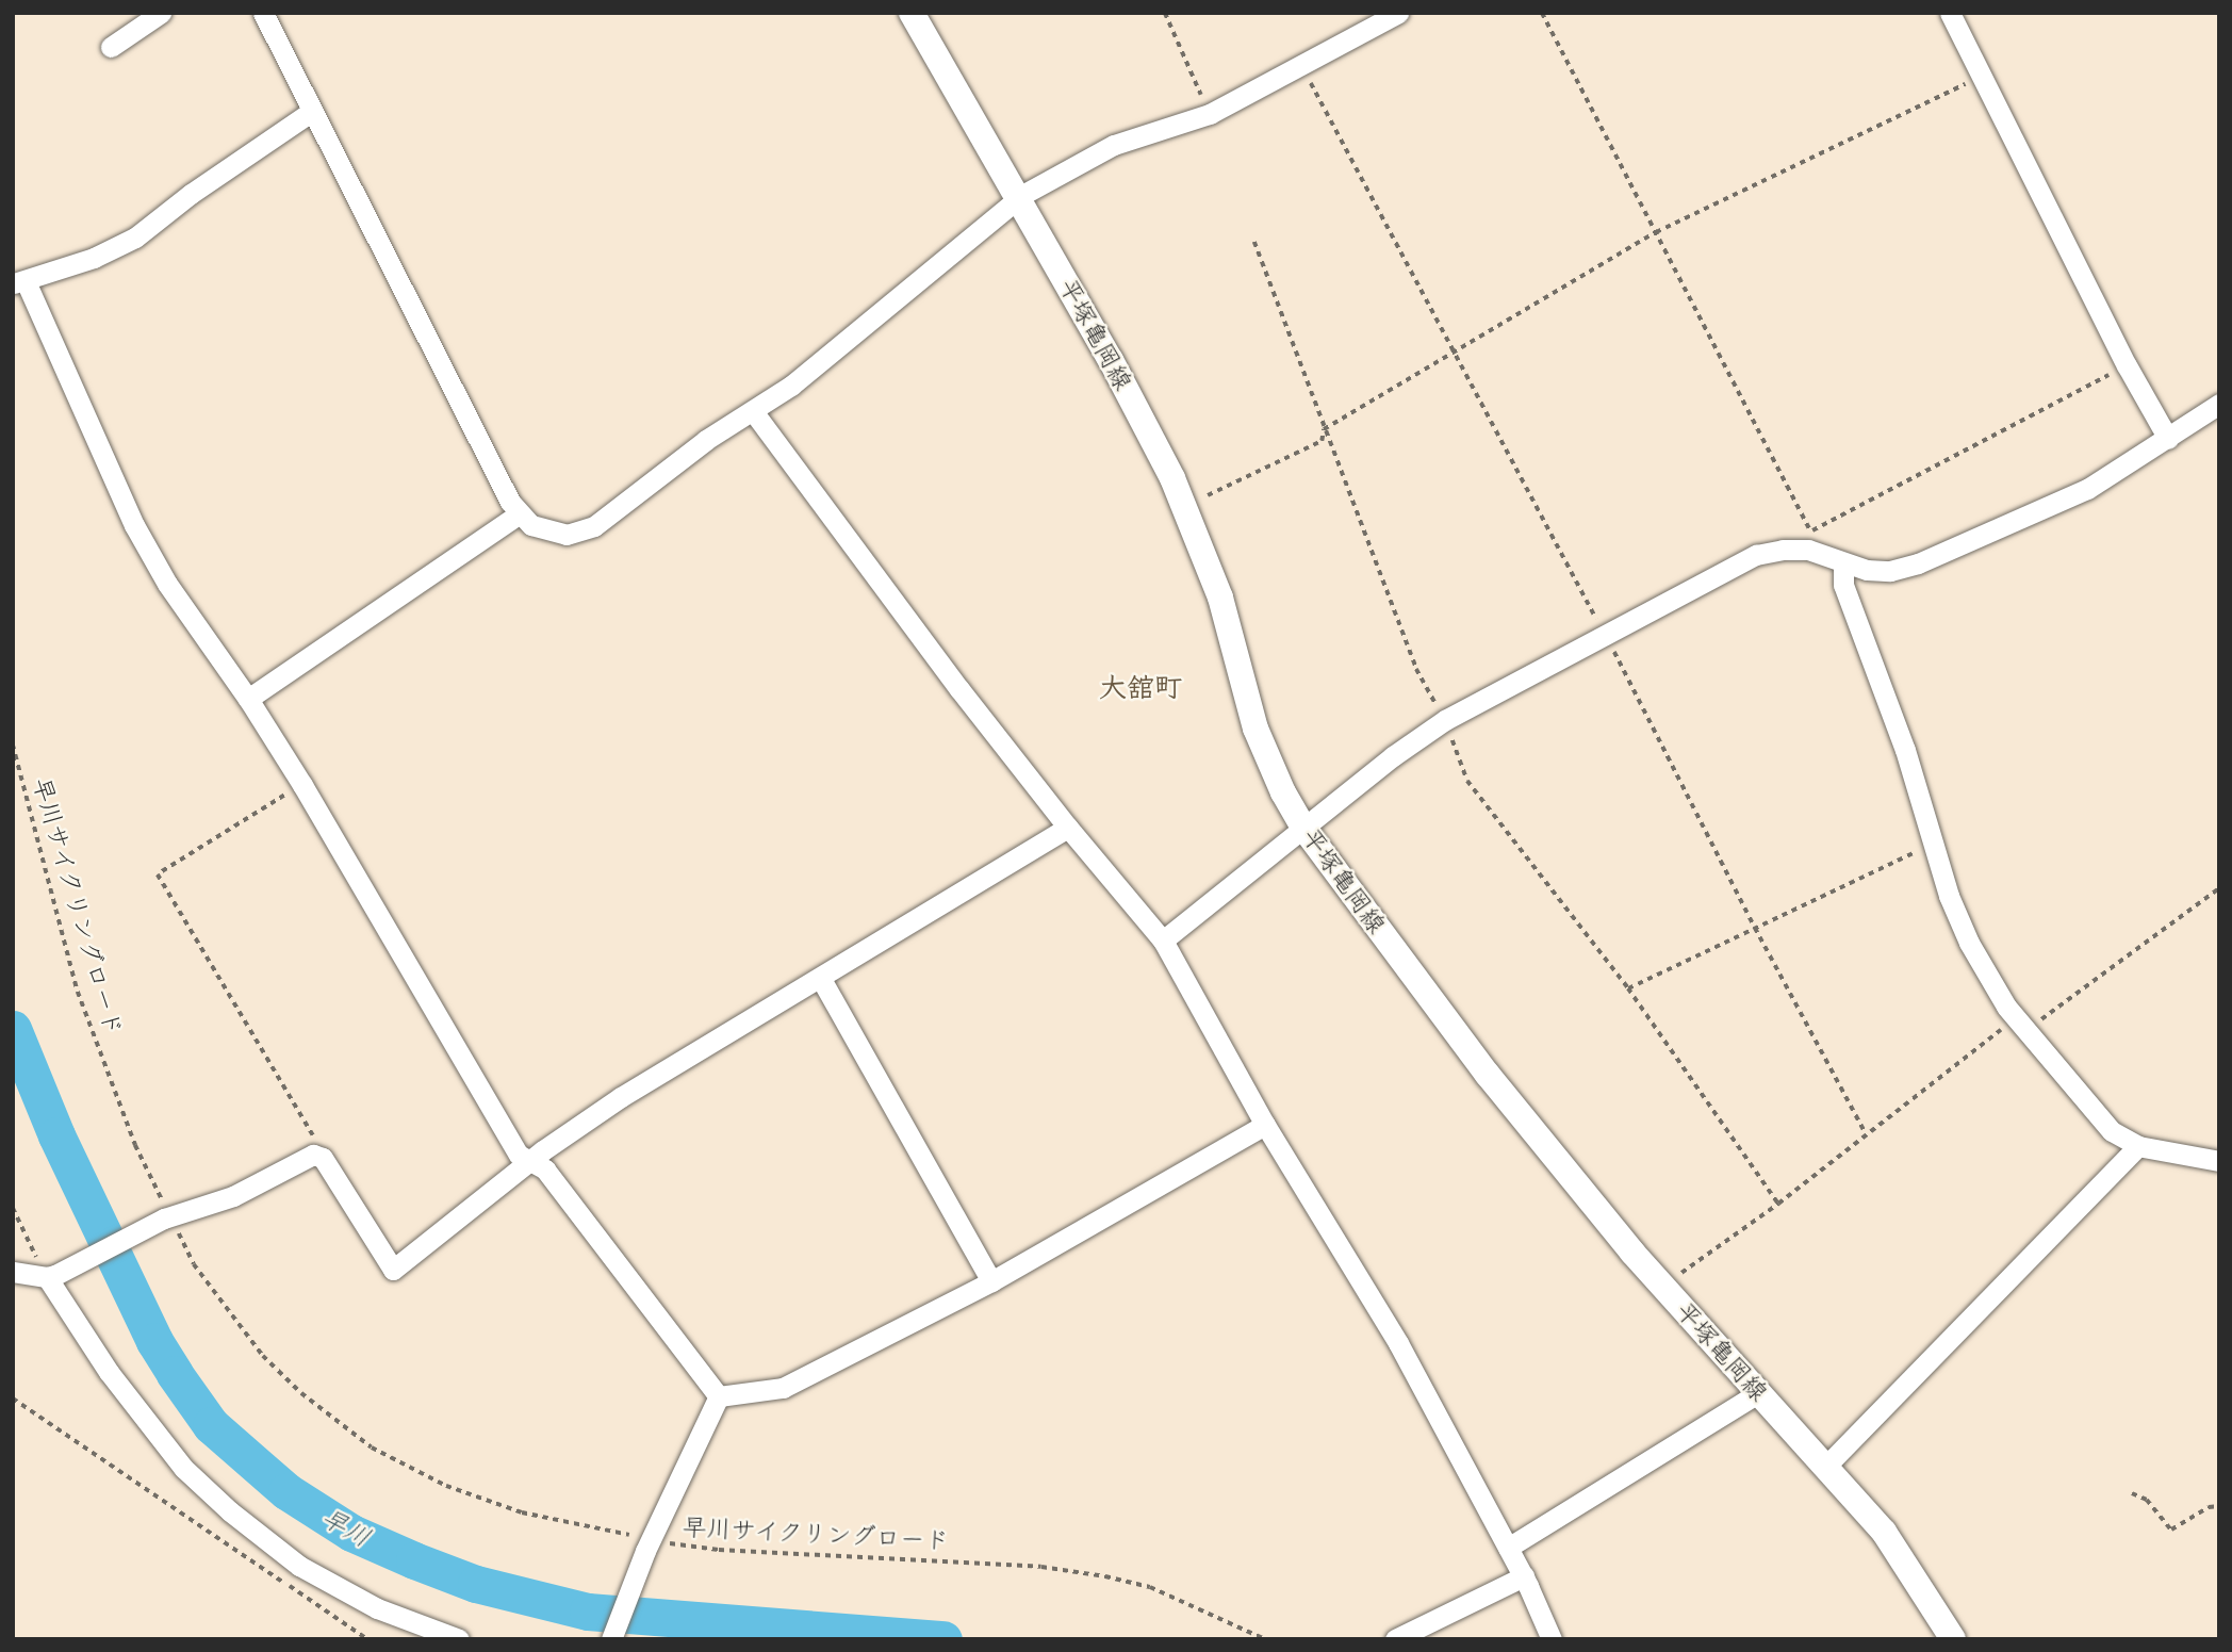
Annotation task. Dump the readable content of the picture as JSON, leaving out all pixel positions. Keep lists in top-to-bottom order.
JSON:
{
  "streets": {
    "main road": ["平塚亀岡線"],
    "path": ["早川サイクリングロード"]
  },
  "districts": ["大舘町"],
  "water": ["早川"]
}
